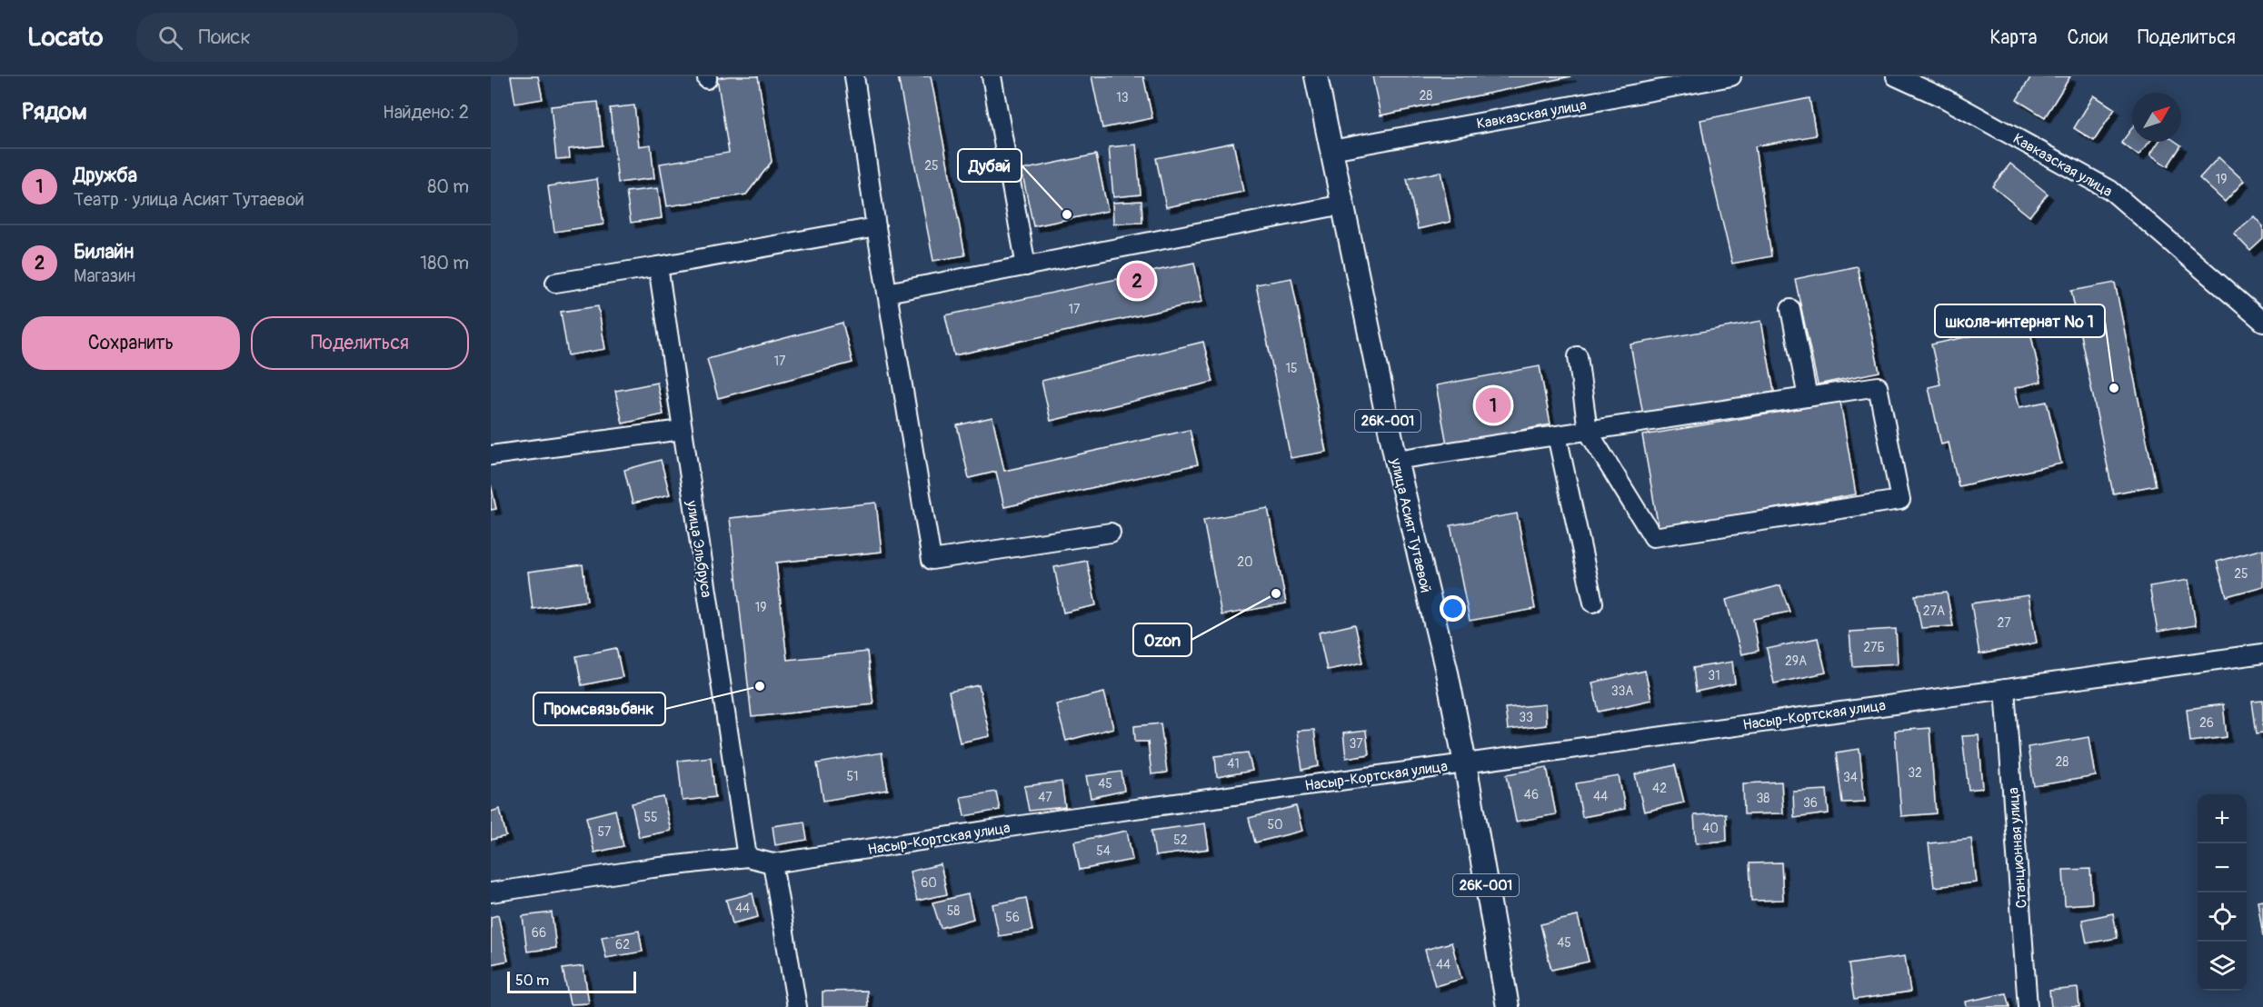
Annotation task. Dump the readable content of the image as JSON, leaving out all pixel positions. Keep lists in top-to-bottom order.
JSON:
{
  "streets": {
    "main road": ["26К-001", "улица Асият Тутаевой"],
    "street": [
      "Кавказская улица",
      "улица Эльбруса",
      "Насыр-Кортская улица",
      "Станционная улица"
    ]
  },
  "crossings": [
    ["Кавказская улица", "улица Асият Тутаевой"],
    ["улица Асият Тутаевой", "Насыр-Кортская улица"],
    ["улица Эльбруса", "Насыр-Кортская улица"],
    ["Насыр-Кортская улица", "Станционная улица"]
  ],
  "places": [
    "Дубай",
    "школа-интернат № 1",
    "Ozon",
    "Промсвязьбанк"
  ],
  "house_numbers": [
    "28",
    "13",
    "25",
    "19",
    "17",
    "17",
    "15",
    "20",
    "25",
    "19",
    "27А",
    "27",
    "27Б",
    "29А",
    "31",
    "33А",
    "33",
    "26",
    "37",
    "28",
    "41",
    "32",
    "51",
    "34",
    "45",
    "42",
    "46",
    "44",
    "47",
    "38",
    "36",
    "55",
    "50",
    "40",
    "57",
    "52",
    "54",
    "60",
    "44",
    "58",
    "56",
    "66",
    "45",
    "62",
    "44"
  ],
  "scale_bar": "50 m",
  "north": "top right",
  "page": {
    "header": "Locato",
    "search": "Поиск",
    "nav": ["Карта", "Слои", "Поделиться"],
    "heading": ["Рядом", "Найдено: 2"],
    "list": [
      {
        "mark": "1",
        "name": "Дружба",
        "note": "Театр · улица Асият Тутаевой",
        "value": "80 m"
      },
      {
        "mark": "2",
        "name": "Билайн",
        "note": "Магазин",
        "value": "180 m"
      }
    ],
    "pins": ["2", "1"],
    "buttons": ["Сохранить", "Поделиться"],
    "map_buttons": ["+", "−"],
    "scale": "50 m"
  }
}
